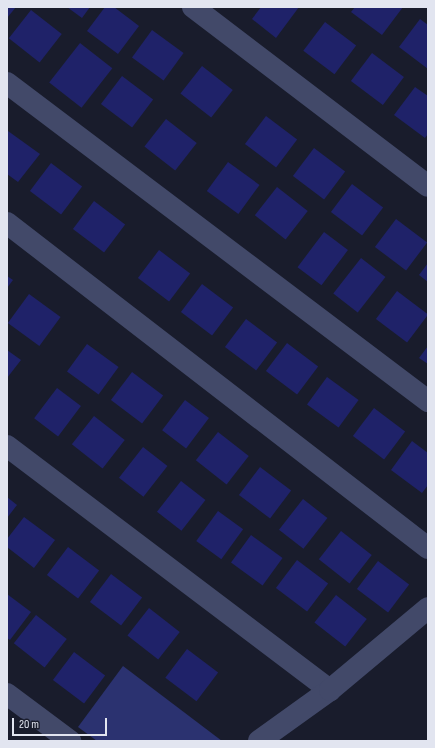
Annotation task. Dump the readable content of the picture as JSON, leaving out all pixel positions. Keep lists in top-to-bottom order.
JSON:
{
  "scale_bar": "20 m"
}
